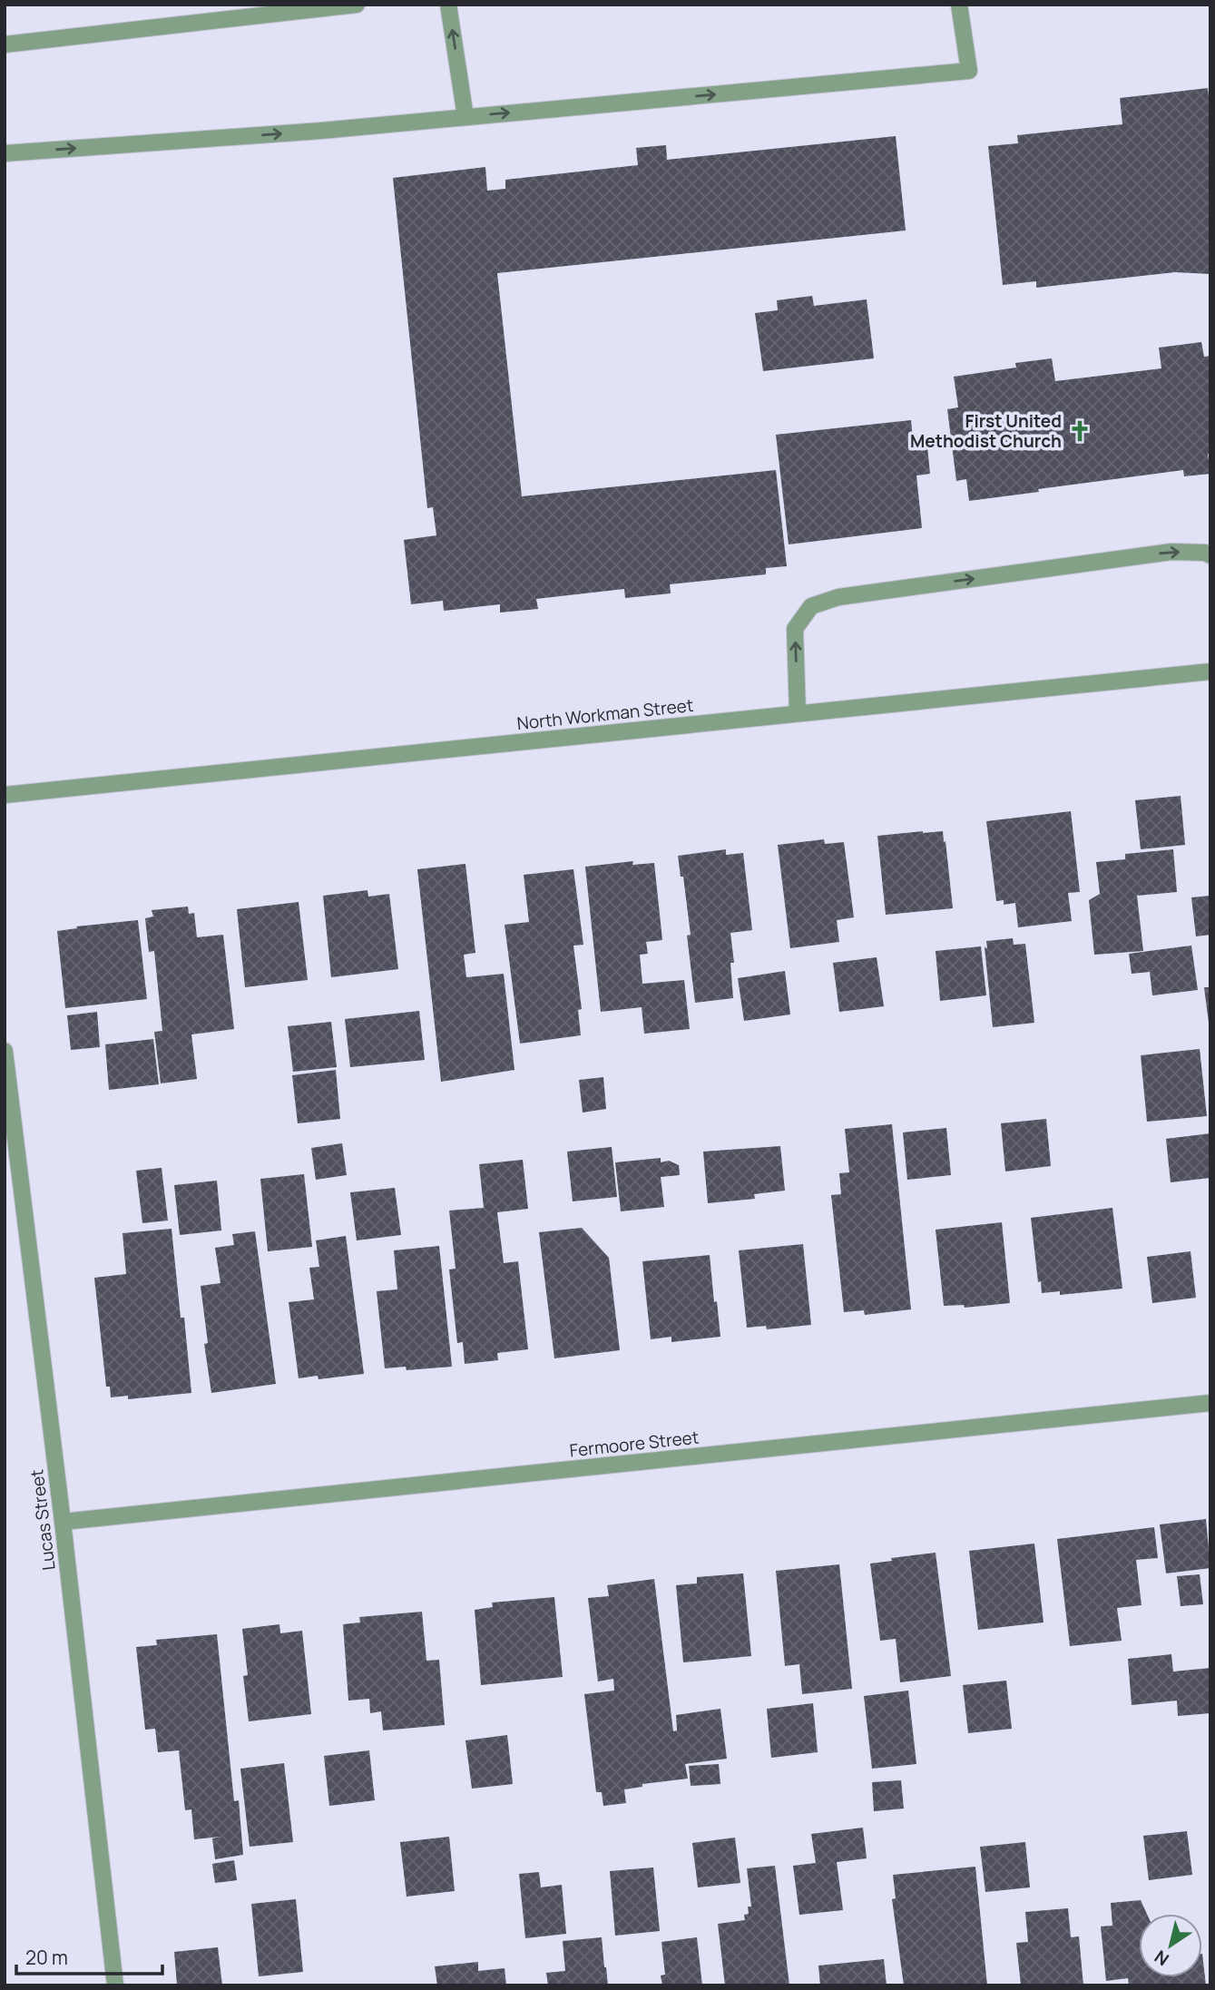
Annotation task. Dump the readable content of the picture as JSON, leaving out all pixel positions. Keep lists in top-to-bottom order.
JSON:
{
  "streets": {
    "street": ["North Workman Street", "Fermoore Street", "Lucas Street"]
  },
  "crossings": [
    ["Fermoore Street", "Lucas Street"]
  ],
  "places": {
    "church": ["First United Methodist Church"]
  },
  "scale_bar": "20 m",
  "north": "bottom left"
}
